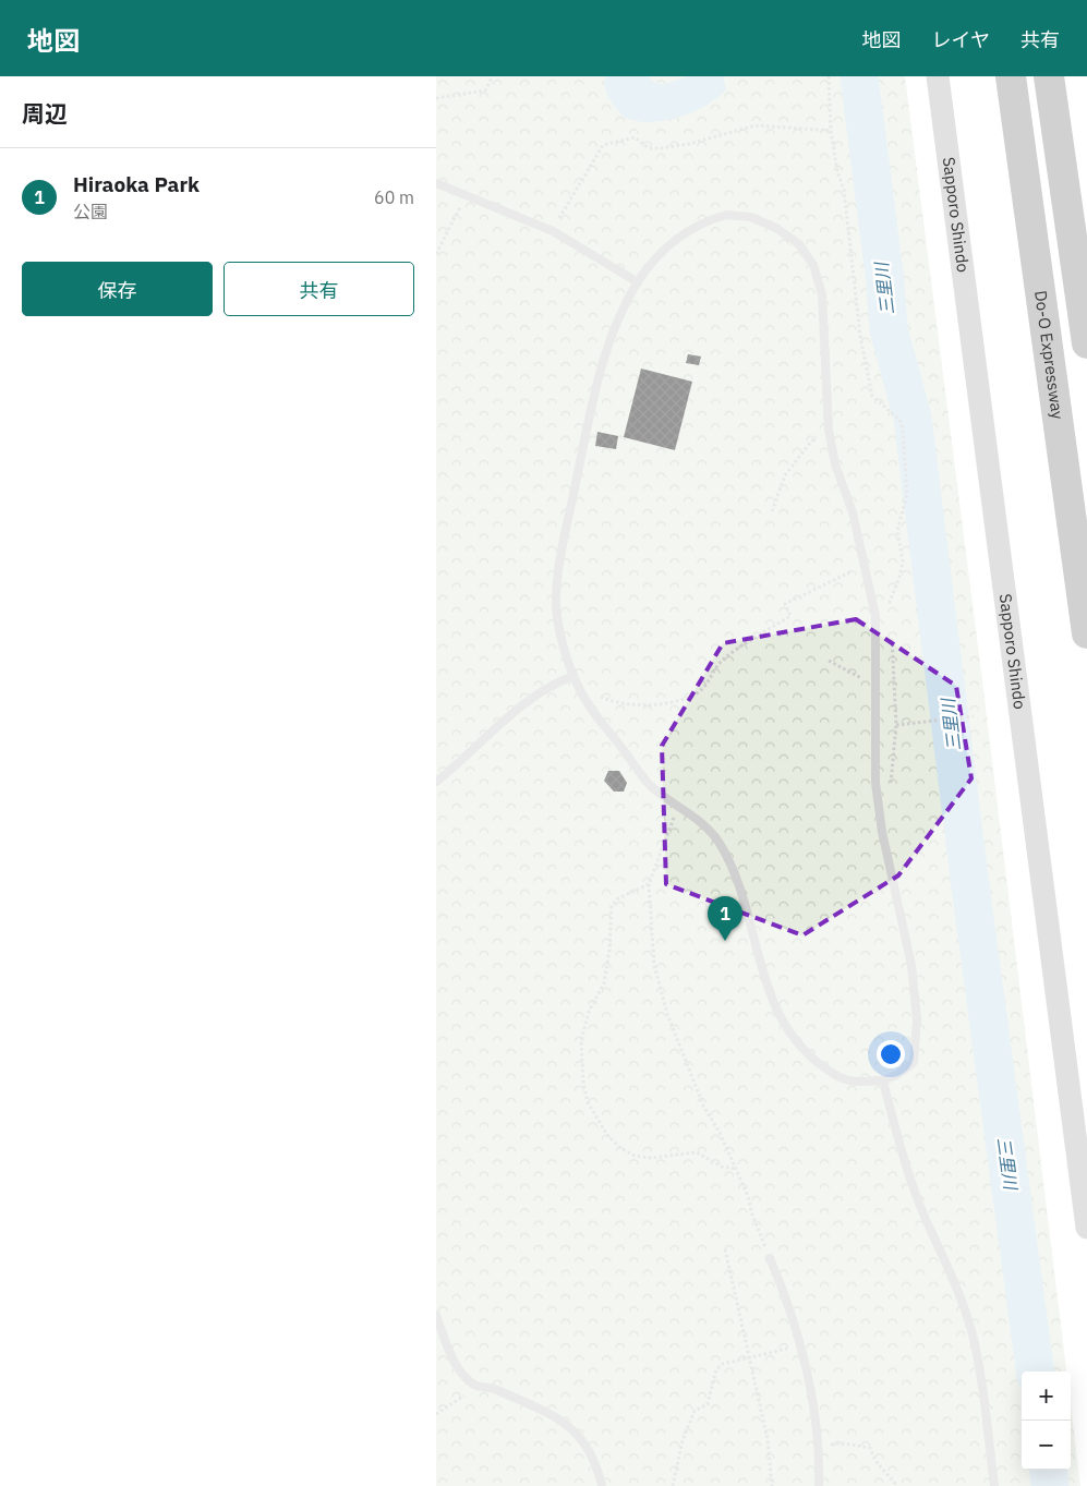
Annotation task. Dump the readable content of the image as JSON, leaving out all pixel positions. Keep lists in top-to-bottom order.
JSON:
{
  "streets": {
    "highway": ["Do-O Expressway"],
    "street": ["Sapporo Shindo"]
  },
  "water": ["三里川"],
  "page": {
    "header": "地図",
    "nav": ["地図", "レイヤ", "共有"],
    "heading": "周辺",
    "list": [
      {
        "mark": "1",
        "name": "Hiraoka Park",
        "note": "公園",
        "value": "60 m"
      }
    ],
    "buttons": ["保存", "共有"],
    "pins": "1",
    "map_buttons": ["+", "−"]
  }
}
